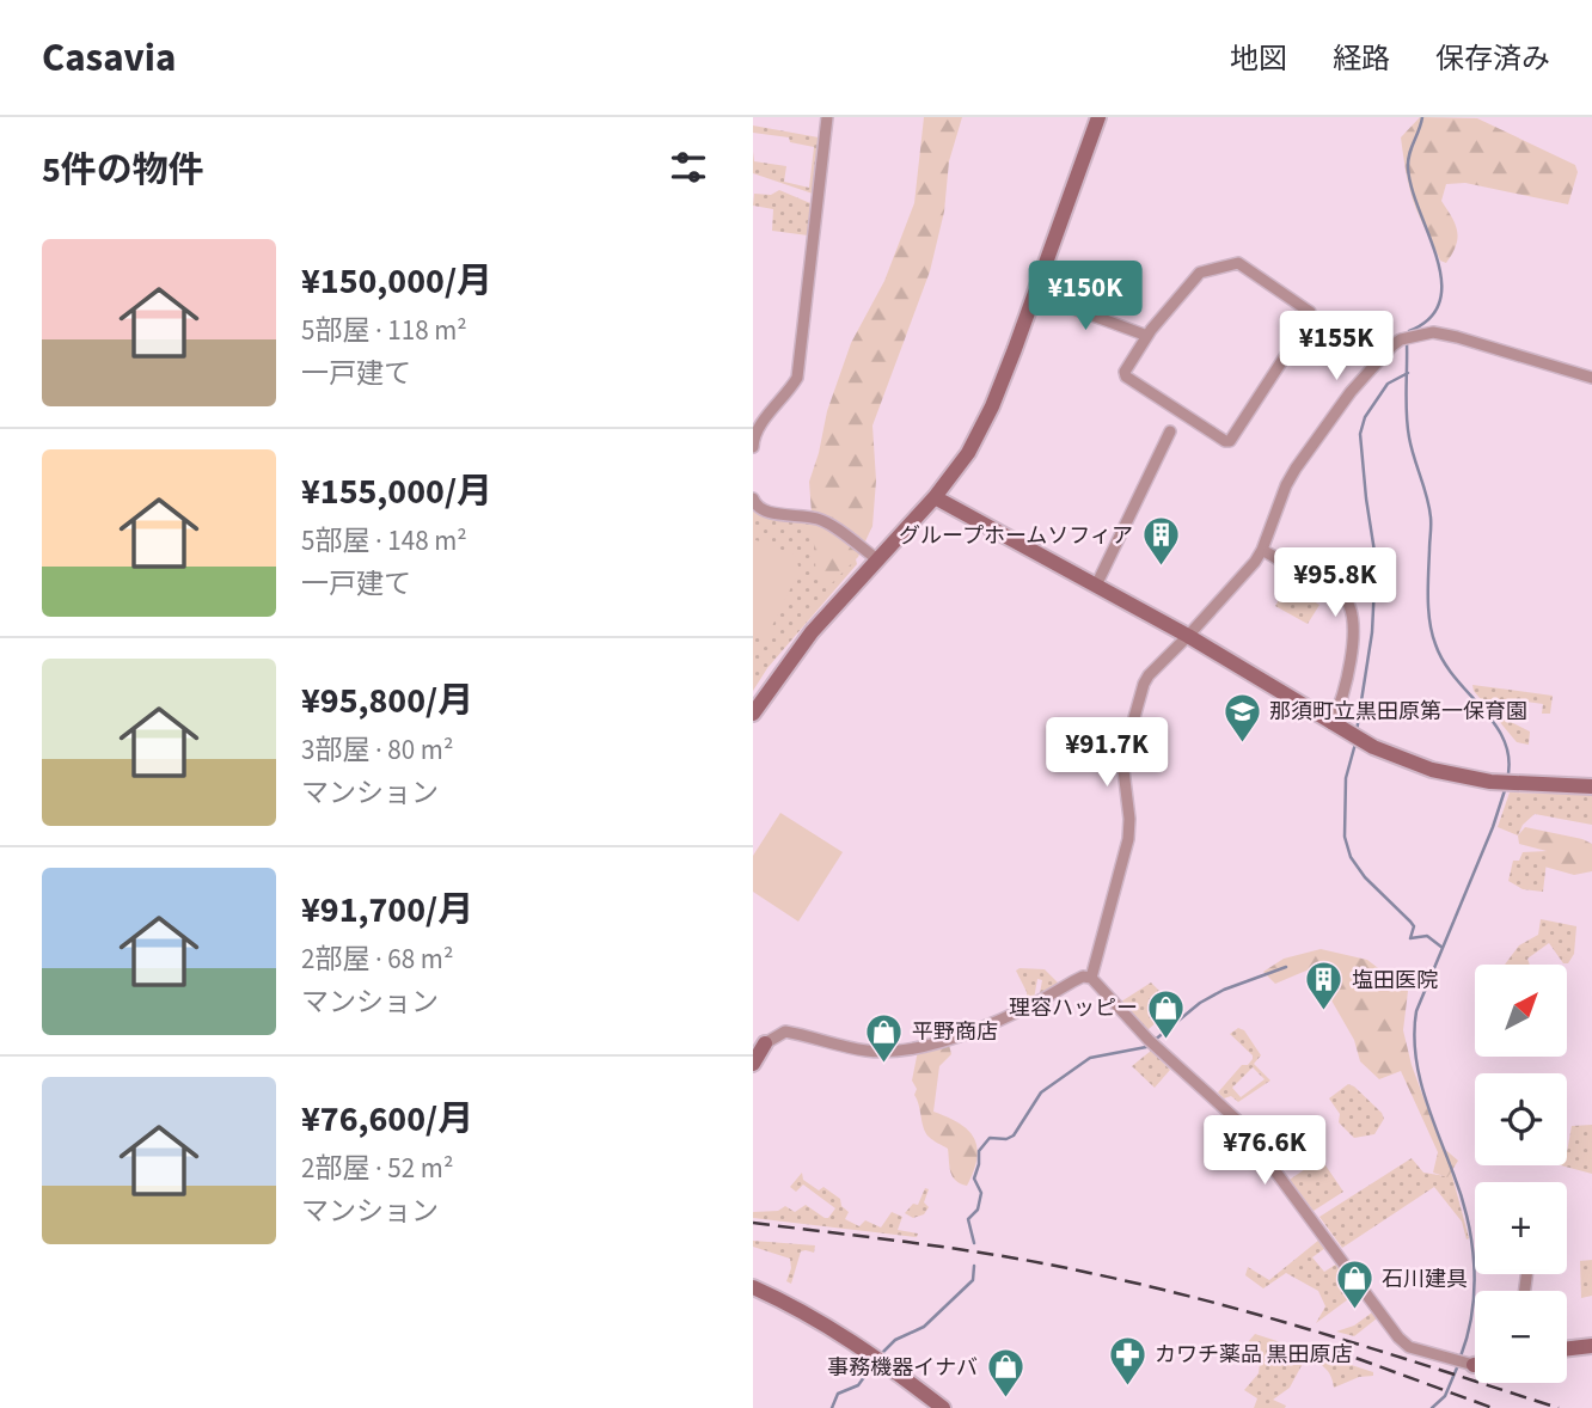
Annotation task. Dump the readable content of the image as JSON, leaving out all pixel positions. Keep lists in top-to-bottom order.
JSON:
{
  "places": {
    "building": ["グループホームソフィア", "塩田医院"],
    "school or university": ["那須町立黒田原第一保育園"],
    "shop": [
      "理容ハッピー",
      "平野商店",
      "石川建具",
      "事務機器イナバ"
    ],
    "pharmacy": ["カワチ薬品 黒田原店"]
  },
  "north": "top right",
  "page": {
    "header": "Casavia",
    "nav": ["地図", "経路", "保存済み"],
    "heading": "5件の物件",
    "list": [
      {
        "name": "¥150,000/月",
        "note": "5部屋 · 118 m² · 一戸建て"
      },
      {
        "name": "¥155,000/月",
        "note": "5部屋 · 148 m² · 一戸建て"
      },
      {
        "name": "¥95,800/月",
        "note": "3部屋 · 80 m² · マンション"
      },
      {
        "name": "¥91,700/月",
        "note": "2部屋 · 68 m² · マンション"
      },
      {
        "name": "¥76,600/月",
        "note": "2部屋 · 52 m² · マンション"
      }
    ],
    "price": [
      "¥150K",
      "¥155K",
      "¥95.8K",
      "¥91.7K",
      "¥76.6K"
    ],
    "map_buttons": ["+", "−"]
  }
}
